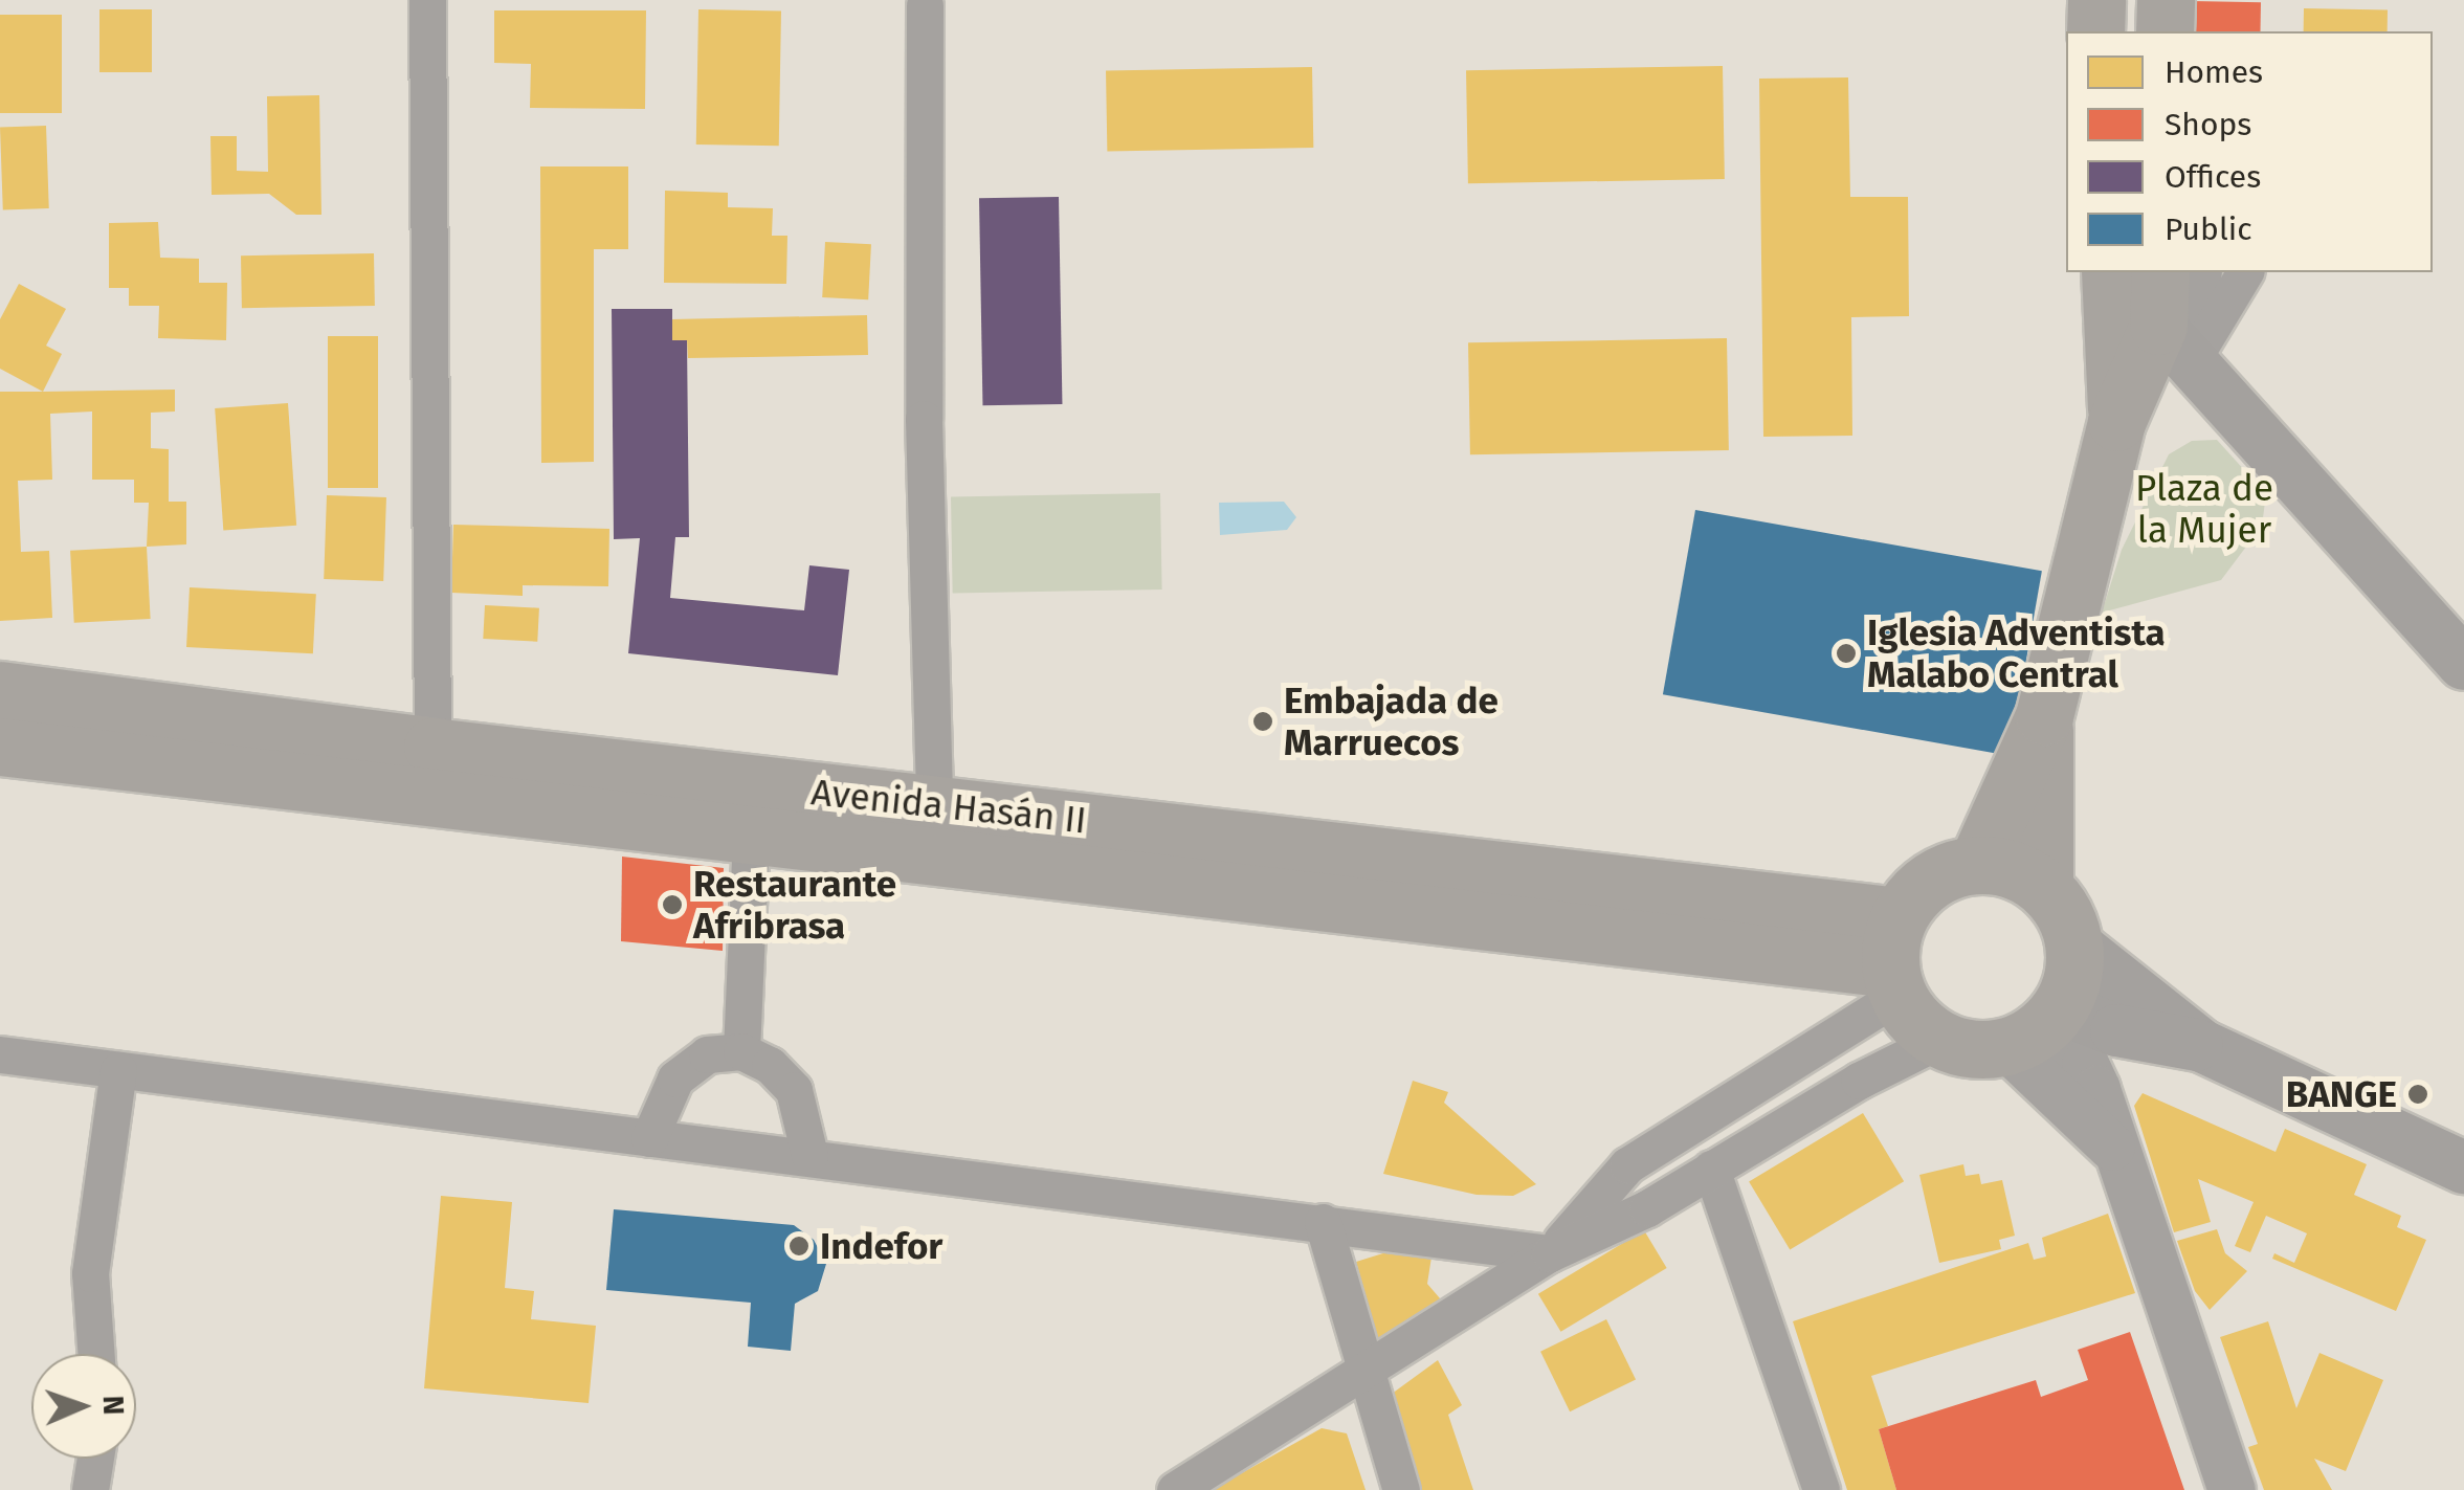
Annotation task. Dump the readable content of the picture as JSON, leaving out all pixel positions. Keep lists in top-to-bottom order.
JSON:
{
  "streets": {
    "main road": ["Avenida Hasán II"]
  },
  "parks": ["Plaza de la Mujer"],
  "places": [
    "Iglesia Adventista Malabo Central",
    "Embajada de Marruecos",
    "Restaurante Afribrasa",
    "BANGE",
    "Indefor"
  ],
  "legend": [
    "Homes",
    "Shops",
    "Offices",
    "Public"
  ],
  "north": "right"
}
